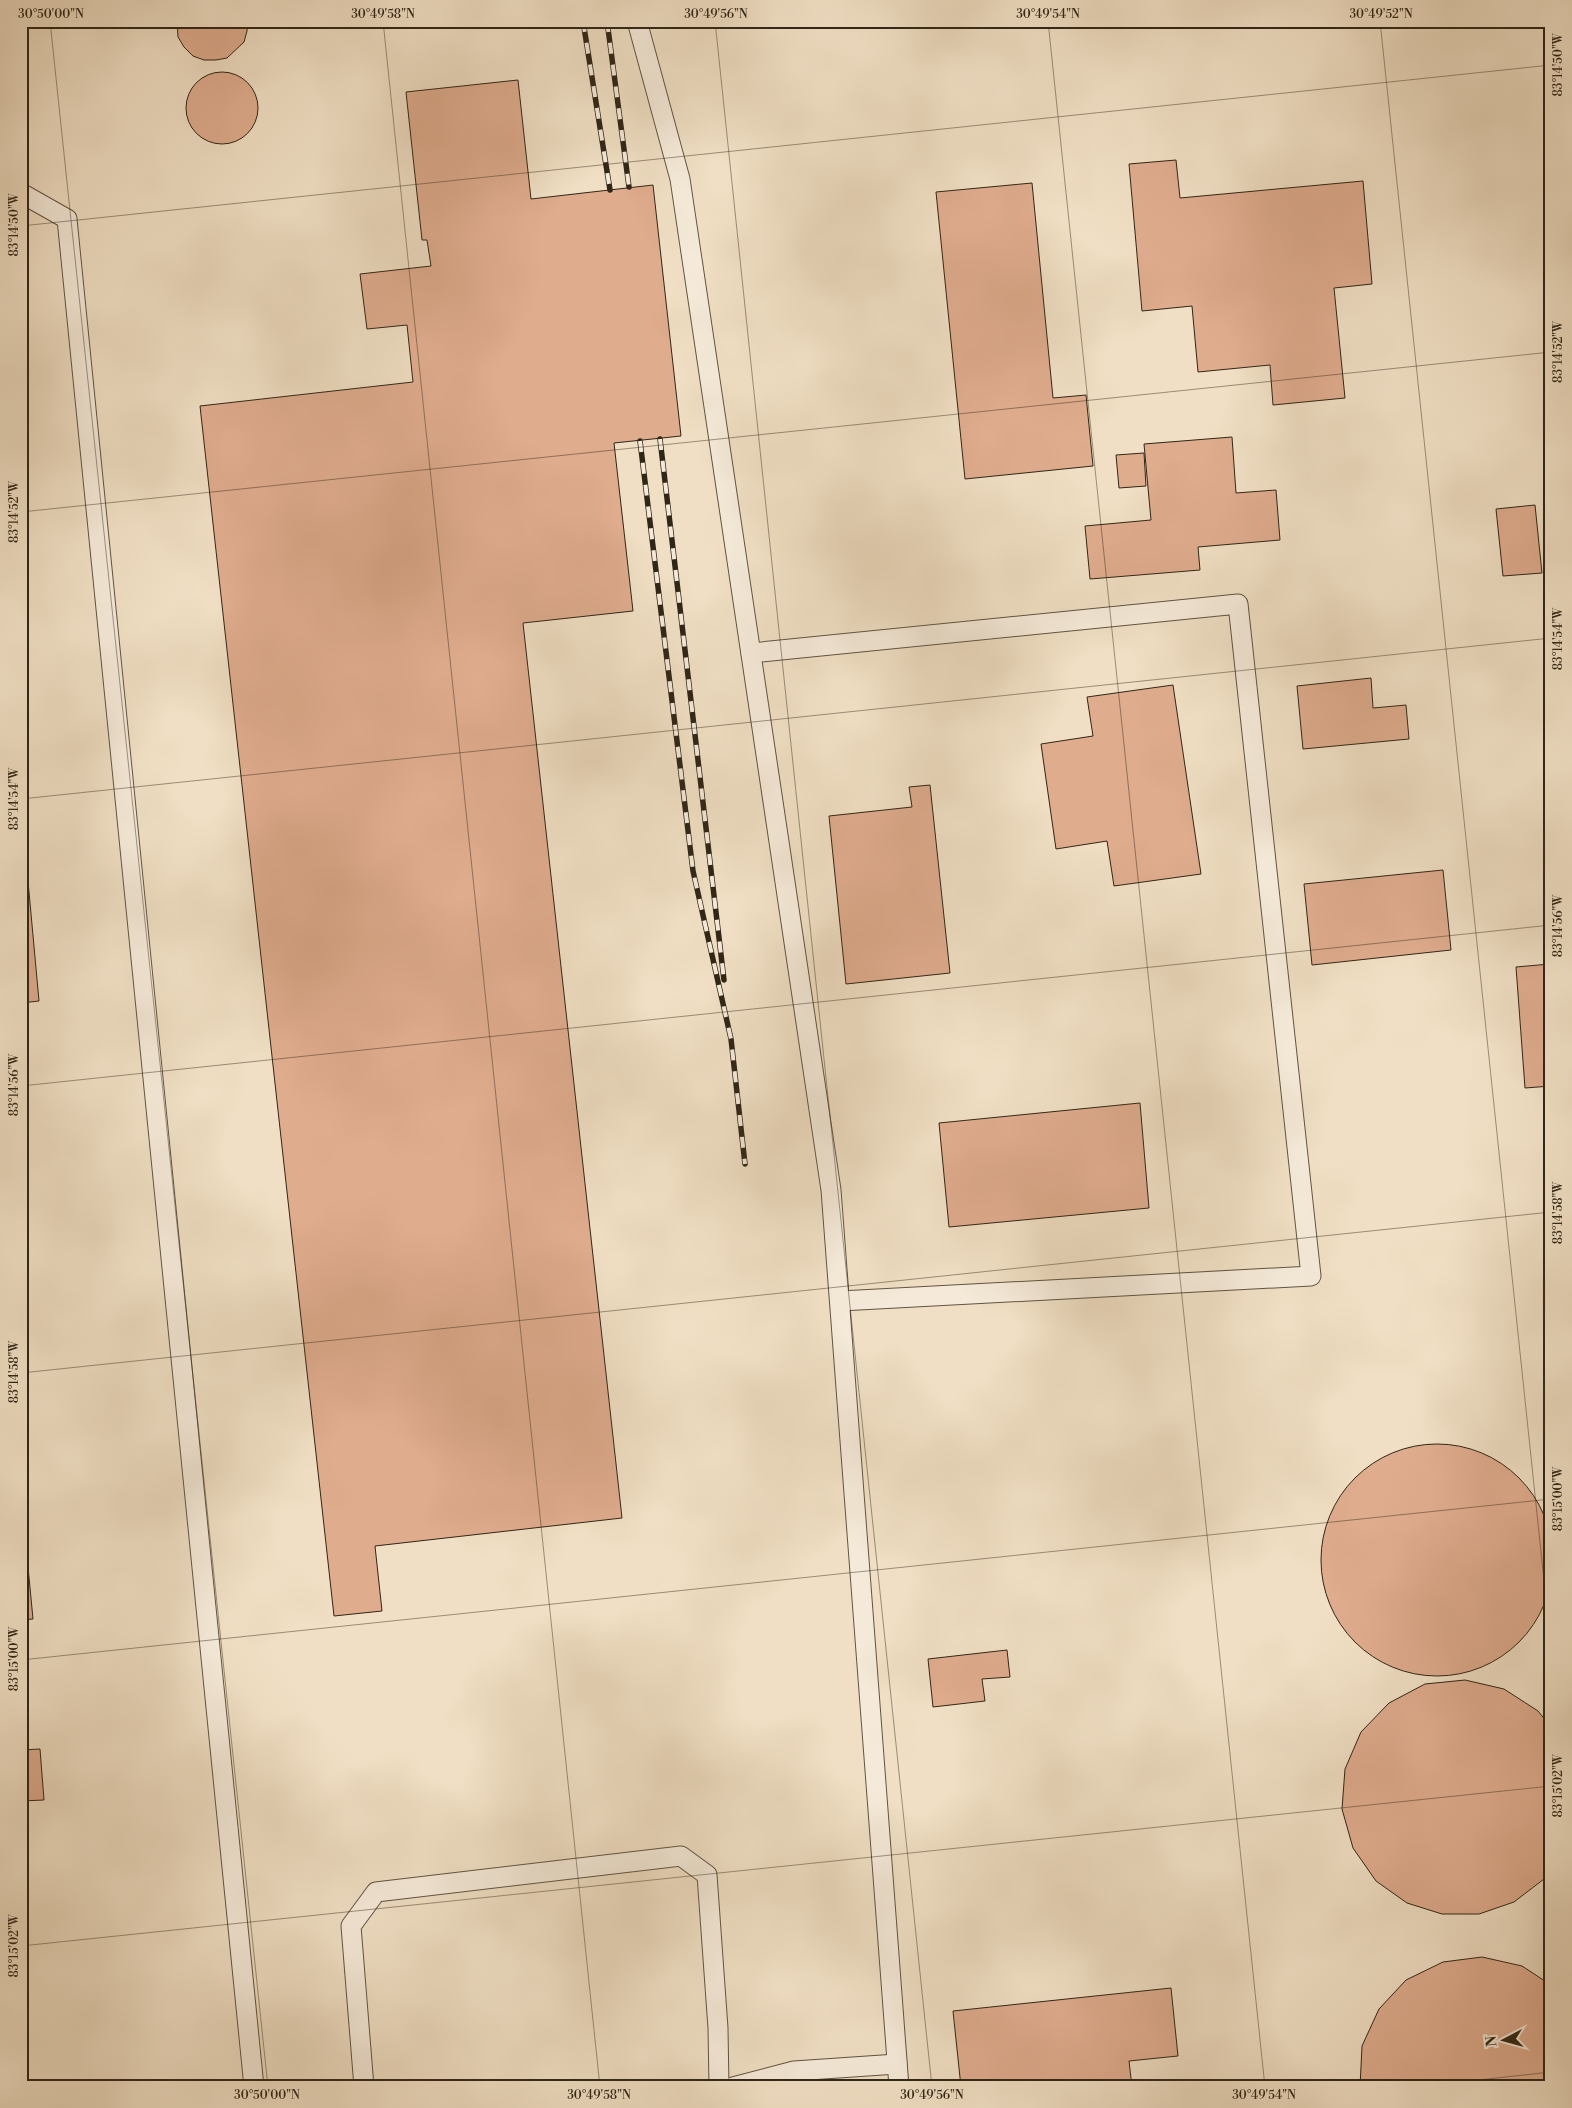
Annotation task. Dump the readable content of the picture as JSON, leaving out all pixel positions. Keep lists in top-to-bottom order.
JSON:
{
  "north": "left",
  "coordinates": [
    "30°50'00\"N",
    "30°49'58\"N",
    "30°49'56\"N",
    "30°49'54\"N",
    "30°49'52\"N",
    "83°14'50\"W",
    "83°14'52\"W",
    "83°14'54\"W",
    "83°14'56\"W",
    "83°14'58\"W",
    "83°15'00\"W",
    "83°15'02\"W"
  ]
}
